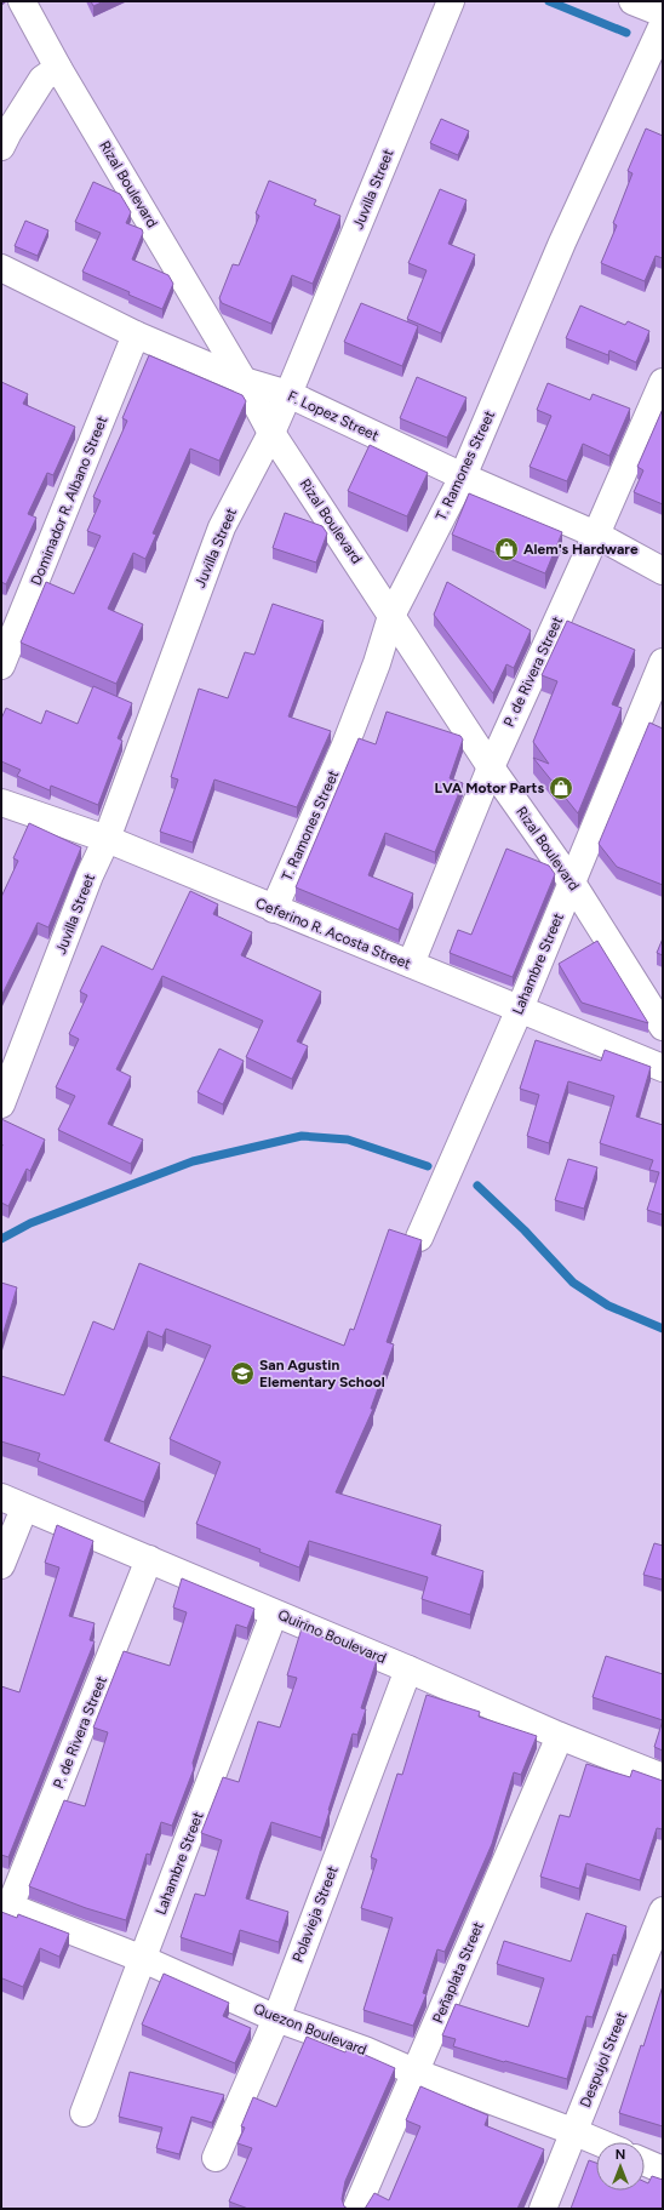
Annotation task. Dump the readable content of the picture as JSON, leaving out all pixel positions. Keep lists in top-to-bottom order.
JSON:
{
  "streets": {
    "main road": [
      "Rizal Boulevard",
      "Juvilla Street",
      "F. Lopez Street",
      "T. Ramones Street",
      "Dominador R. Albano Street",
      "P. de Rivera Street",
      "Ceferino R. Acosta Street",
      "Lahambre Street",
      "Quirino Boulevard",
      "Polavieja Street",
      "Peñaplata Street",
      "Quezon Boulevard",
      "Despujol Street"
    ]
  },
  "crossings": [
    ["Rizal Boulevard", "Juvilla Street"],
    ["Rizal Boulevard", "F. Lopez Street"],
    ["Rizal Boulevard", "T. Ramones Street"],
    ["Rizal Boulevard", "P. de Rivera Street"],
    ["Rizal Boulevard", "Lahambre Street"],
    ["Juvilla Street", "F. Lopez Street"],
    ["Juvilla Street", "Ceferino R. Acosta Street"],
    ["F. Lopez Street", "T. Ramones Street"],
    ["F. Lopez Street", "Dominador R. Albano Street"],
    ["F. Lopez Street", "P. de Rivera Street"],
    ["T. Ramones Street", "Ceferino R. Acosta Street"],
    ["P. de Rivera Street", "Ceferino R. Acosta Street"],
    ["P. de Rivera Street", "Quirino Boulevard"],
    ["P. de Rivera Street", "Quezon Boulevard"],
    ["Ceferino R. Acosta Street", "Lahambre Street"],
    ["Lahambre Street", "Quirino Boulevard"],
    ["Lahambre Street", "Quezon Boulevard"],
    ["Quirino Boulevard", "Polavieja Street"],
    ["Quirino Boulevard", "Peñaplata Street"],
    ["Polavieja Street", "Quezon Boulevard"],
    ["Peñaplata Street", "Quezon Boulevard"],
    ["Quezon Boulevard", "Despujol Street"]
  ],
  "places": {
    "shop": ["Alem's Hardware", "LVA Motor Parts"],
    "school or university": ["San Agustin Elementary School"]
  },
  "north": "top"
}
